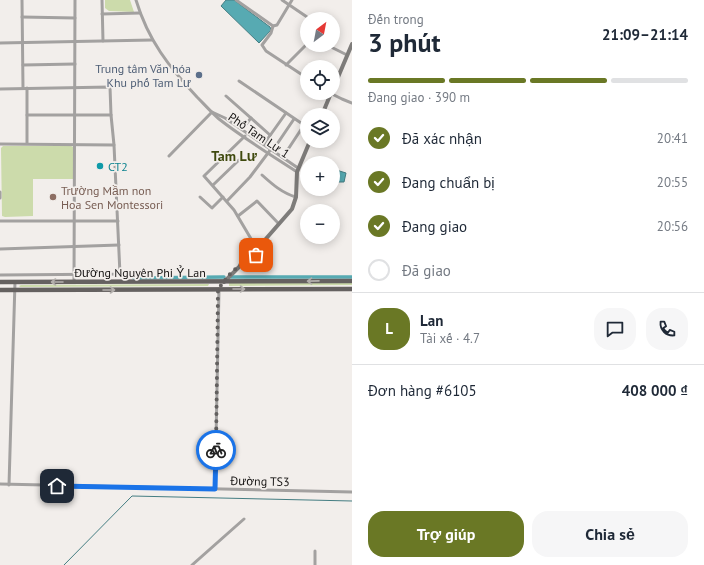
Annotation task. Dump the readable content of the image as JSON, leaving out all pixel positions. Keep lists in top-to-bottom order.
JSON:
{
  "streets": {
    "main road": ["Đường Nguyên Phi Ỷ Lan"],
    "street": ["Phố Tam Lư 1", "Đường TS3"]
  },
  "districts": ["Tam Lư"],
  "places": ["Trung tâm Văn hóa Khu phố Tam Lư", "CT2", "Trường Mầm non Hoa Sen Montessori"],
  "north": "top right",
  "page": {
    "heading": ["3 phút", "Đến trong", "21:09–21:14"],
    "panel": [
      "Lan",
      "Tài xế · 4.7",
      "Đơn hàng #6105",
      "408 000 ₫"
    ],
    "map_buttons": ["+", "−"],
    "bar": "Đang giao · 390 m",
    "list": [
      ["Đã xác nhận", "20:41"],
      ["Đang chuẩn bị", "20:55"],
      ["Đang giao", "20:56"],
      "Đã giao"
    ],
    "round": "L",
    "buttons": ["Trợ giúp", "Chia sẻ"]
  }
}
